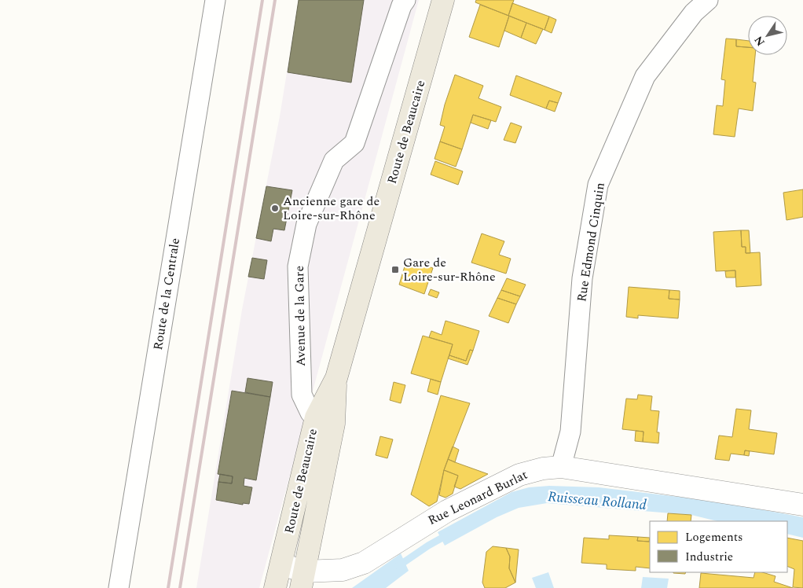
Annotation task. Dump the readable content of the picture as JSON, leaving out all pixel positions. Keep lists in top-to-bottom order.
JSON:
{
  "streets": {
    "main road": ["Route de Beaucaire"],
    "street": [
      "Rue Edmond Cinquin",
      "Route de la Centrale",
      "Avenue de la Gare",
      "Rue Leonard Burlat"
    ]
  },
  "crossings": [
    ["Route de Beaucaire", "Avenue de la Gare"],
    ["Route de Beaucaire", "Rue Leonard Burlat"],
    ["Rue Edmond Cinquin", "Rue Leonard Burlat"]
  ],
  "water": ["Ruisseau Rolland"],
  "places": {
    "other": ["Ancienne gare de Loire-sur-Rhône"],
    "transit": ["Gare de Loire-sur-Rhône"]
  },
  "legend": ["Logements", "Industrie"],
  "north": "bottom left"
}
